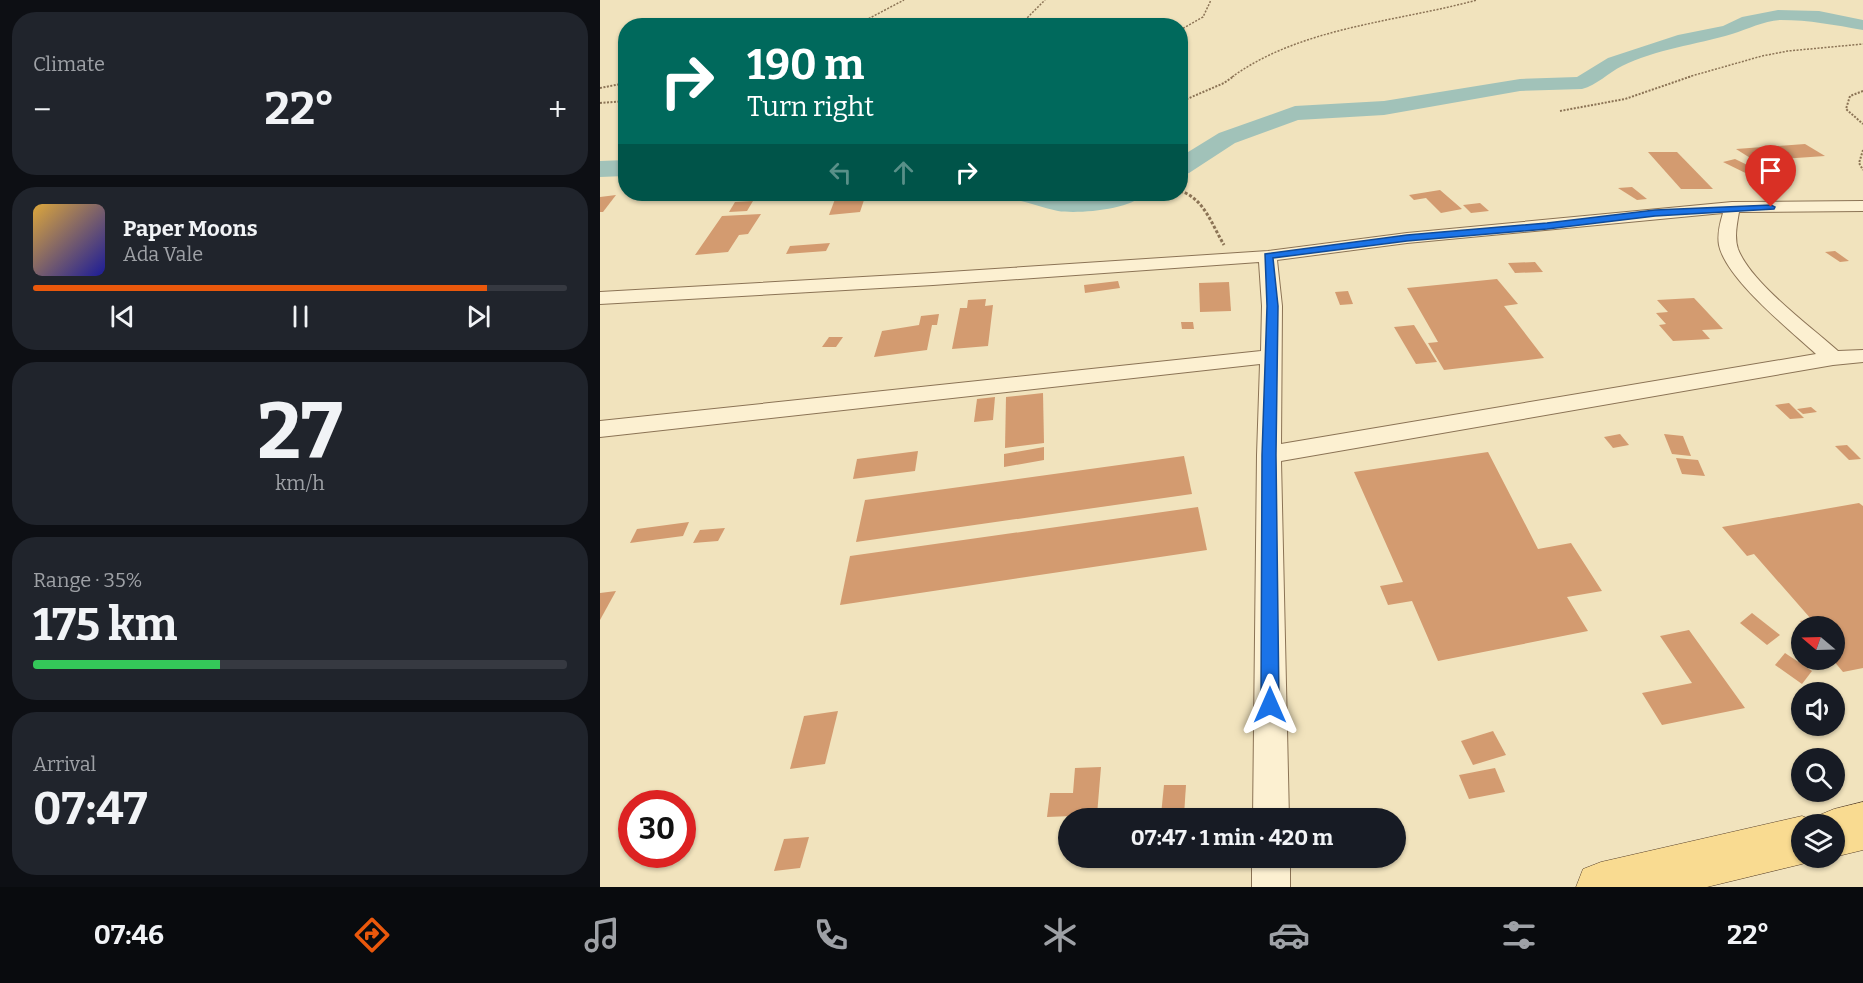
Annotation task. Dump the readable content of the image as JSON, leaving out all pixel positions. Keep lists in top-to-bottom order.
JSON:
{
  "north": "left",
  "page": {
    "tile": [
      "Climate",
      ["27", "km/h"],
      ["Range · 35%", "175 km"],
      ["Arrival", "07:47"]
    ],
    "turn": ["190 m", "Turn right"],
    "heat": ["−", "22°", "+"],
    "song": ["Paper Moons", "Ada Vale"],
    "limit": "30",
    "trip": "07:47 · 1 min · 420 m",
    "tabs": ["07:46", "22°"]
  }
}
